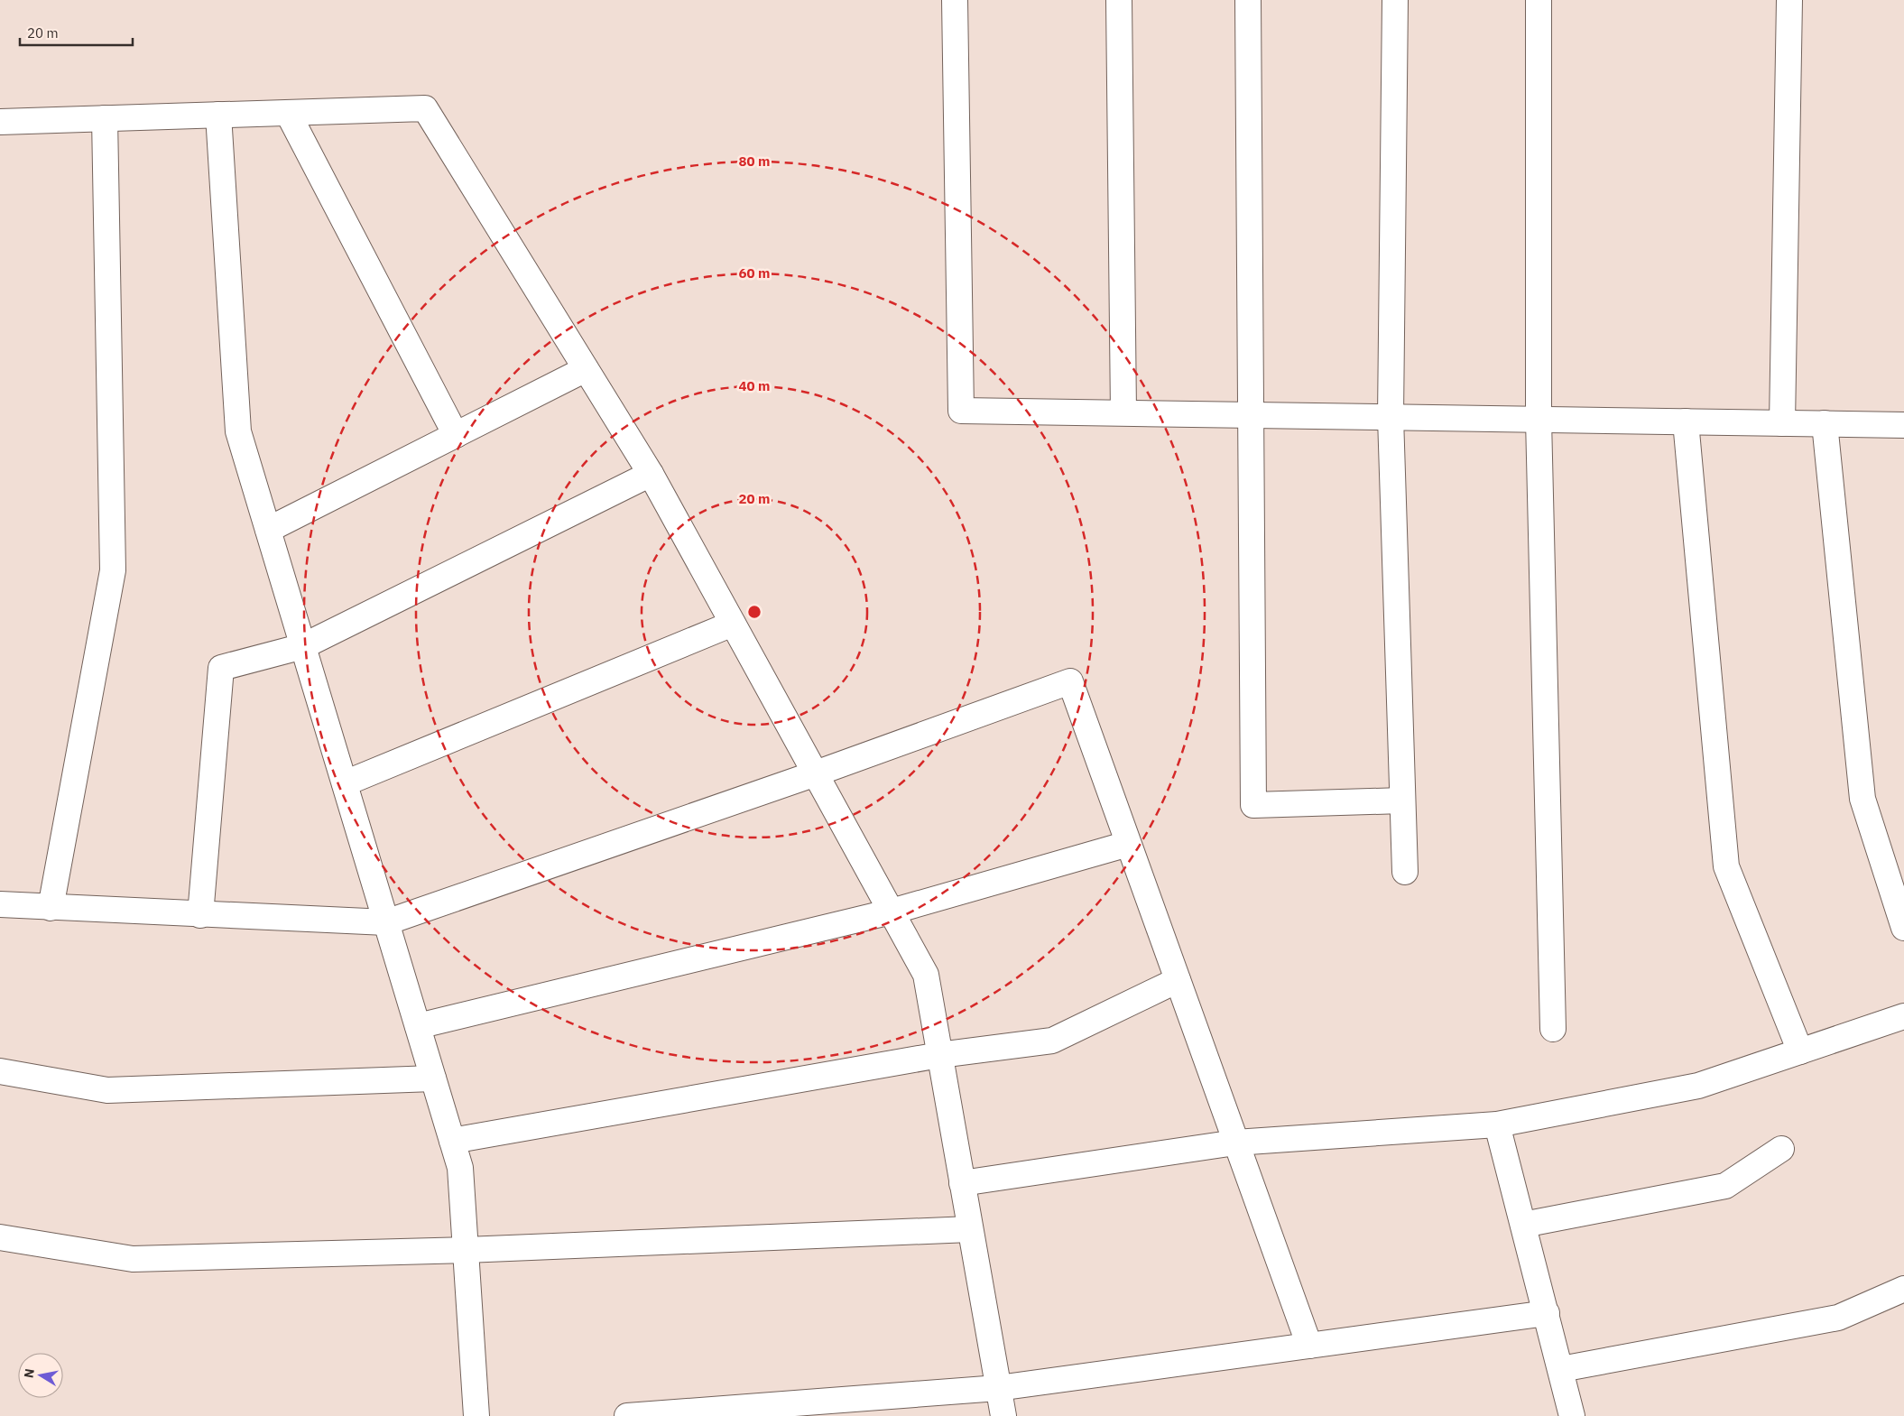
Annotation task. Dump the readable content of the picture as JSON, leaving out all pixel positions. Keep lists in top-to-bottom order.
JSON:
{
  "scale_bar": "20 m",
  "north": "left",
  "rings": [
    "80 m",
    "60 m",
    "40 m",
    "20 m"
  ]
}
